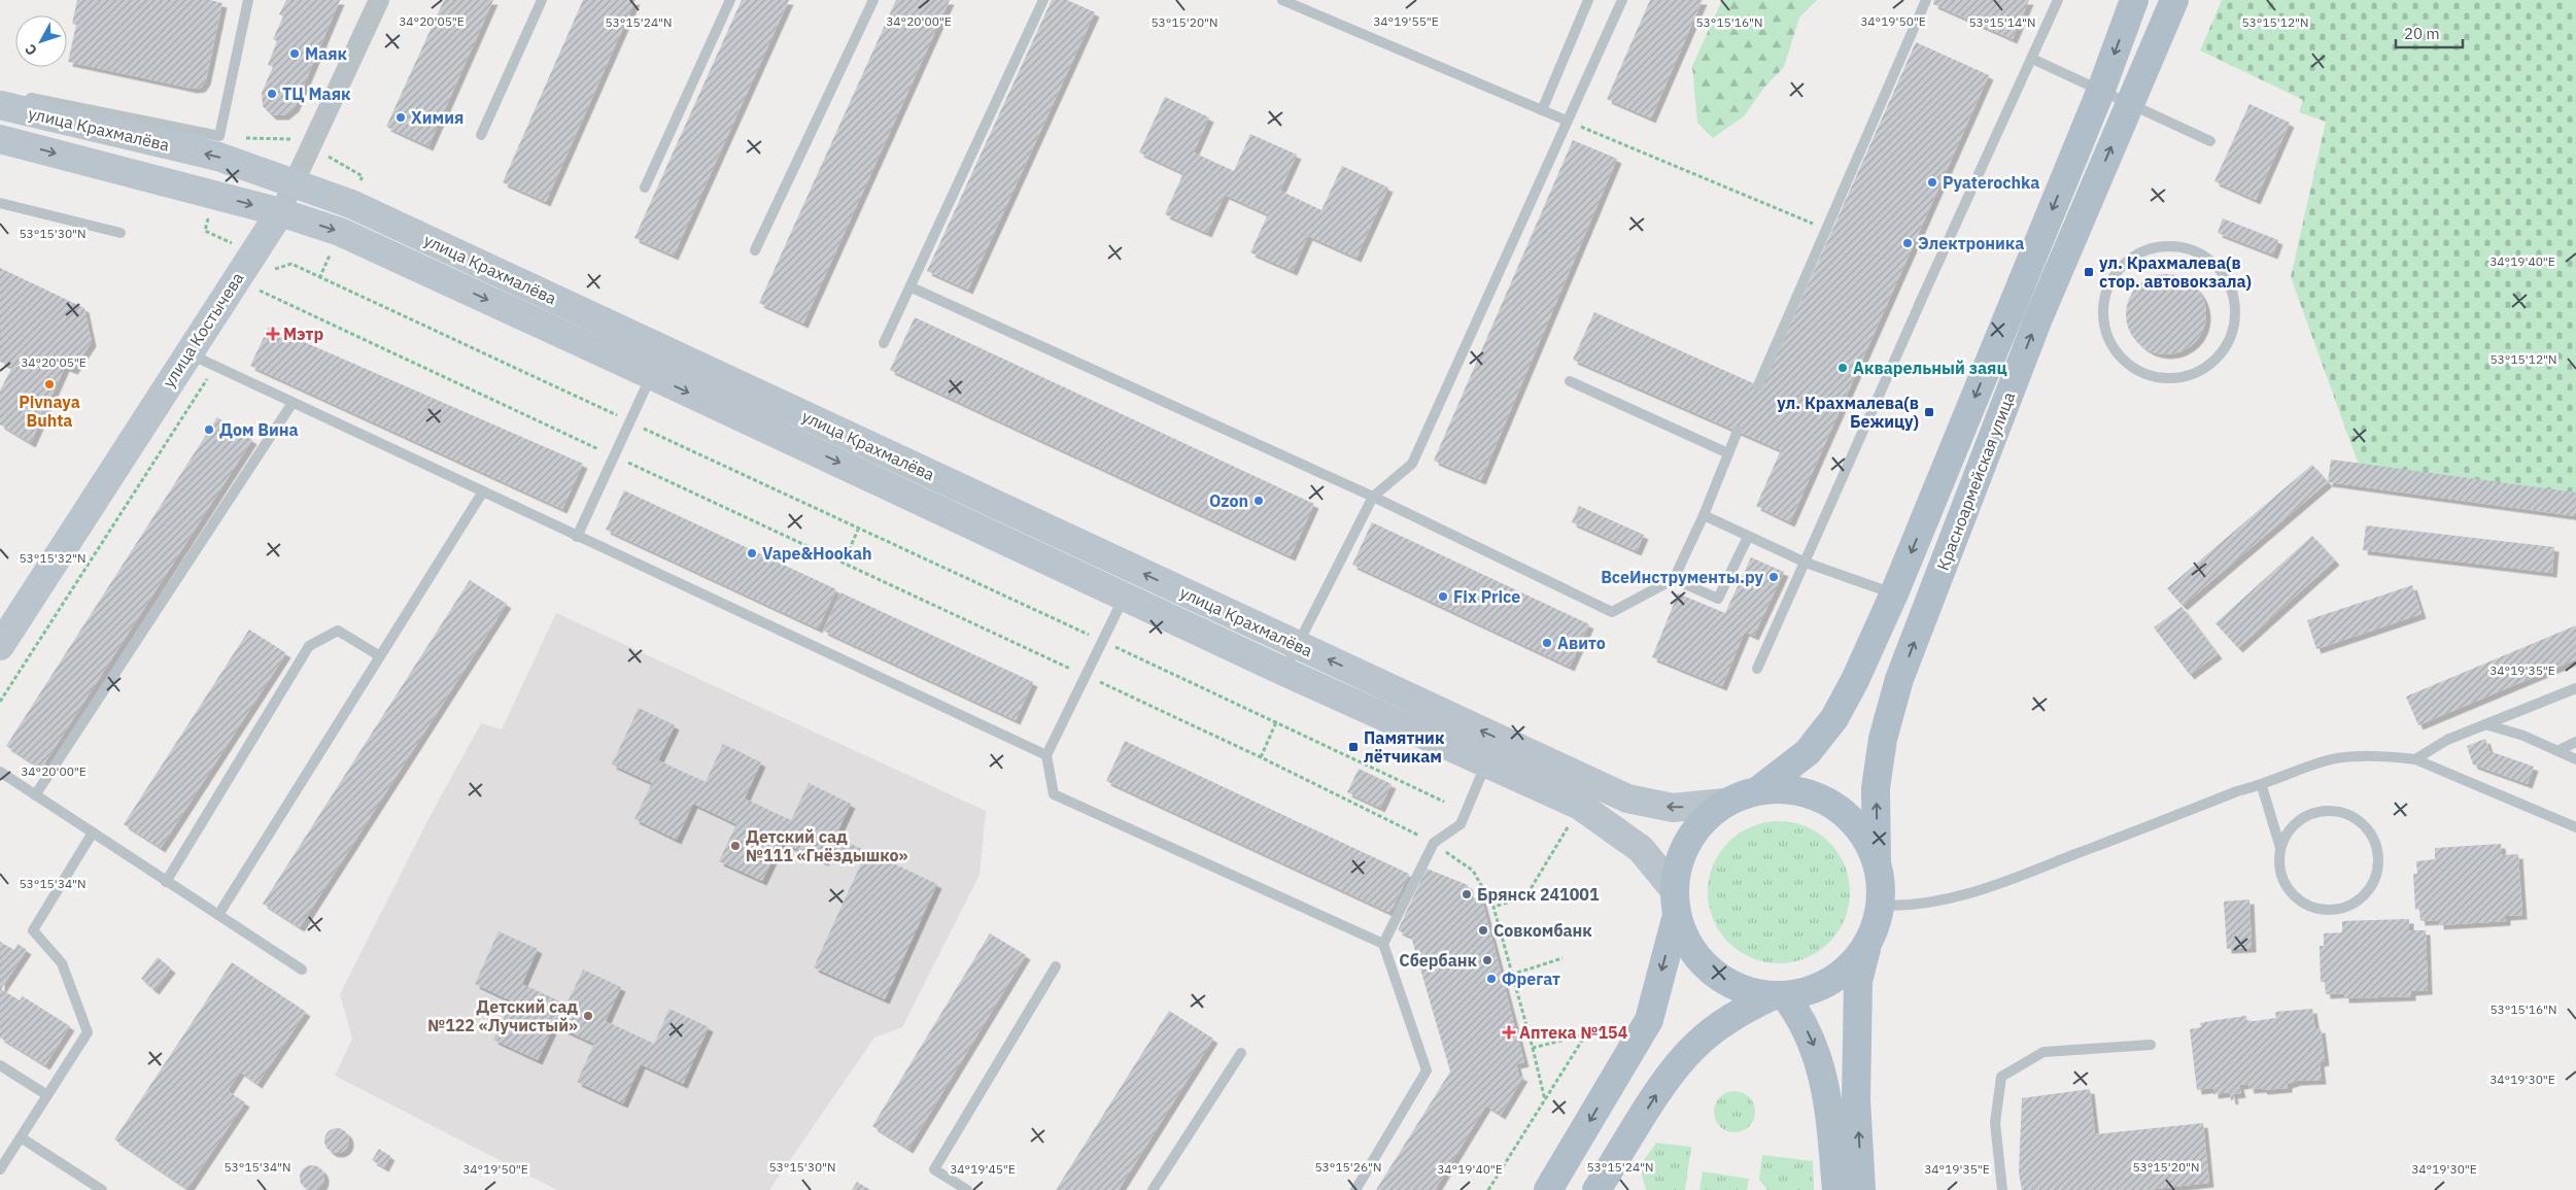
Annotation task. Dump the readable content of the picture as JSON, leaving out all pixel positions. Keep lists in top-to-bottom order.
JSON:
{
  "streets": {
    "main road": ["улица Крахмалёва", "улица Костычева", "Красноармейская улица"]
  },
  "crossings": [
    ["улица Крахмалёва", "улица Костычева"]
  ],
  "places": {
    "other": [
      "Маяк",
      "ТЦ Маяк",
      "Химия",
      "Pyaterochka",
      "Электроника",
      "Акварельный заяц",
      "Pivnaya Buhta",
      "Дом Вина",
      "Ozon",
      "Vape&Hookah",
      "ВсеИнструменты.ру",
      "Fix Price",
      "Авито",
      "Детский сад №111 «Гнёздышко»",
      "Брянск 241001",
      "Совкомбанк",
      "Сбербанк",
      "Фрегат",
      "Детский сад №122 «Лучистый»"
    ],
    "transit": ["ул. Крахмалева(в стор. автовокзала)", "ул. Крахмалева(в Бежицу)", "Памятник лётчикам"],
    "health": ["Мэтр", "Аптека №154"]
  },
  "scale_bar": "20 m",
  "north": "bottom left",
  "coordinates": [
    "34°20'05\"E",
    "34°20'00\"E",
    "34°19'55\"E",
    "34°19'50\"E",
    "53°15'20\"N",
    "53°15'14\"N",
    "53°15'12\"N",
    "53°15'24\"N",
    "53°15'16\"N",
    "53°15'30\"N",
    "34°19'40\"E",
    "53°15'32\"N",
    "34°19'35\"E",
    "53°15'34\"N",
    "34°19'30\"E",
    "53°15'26\"N",
    "34°19'45\"E"
  ]
}
